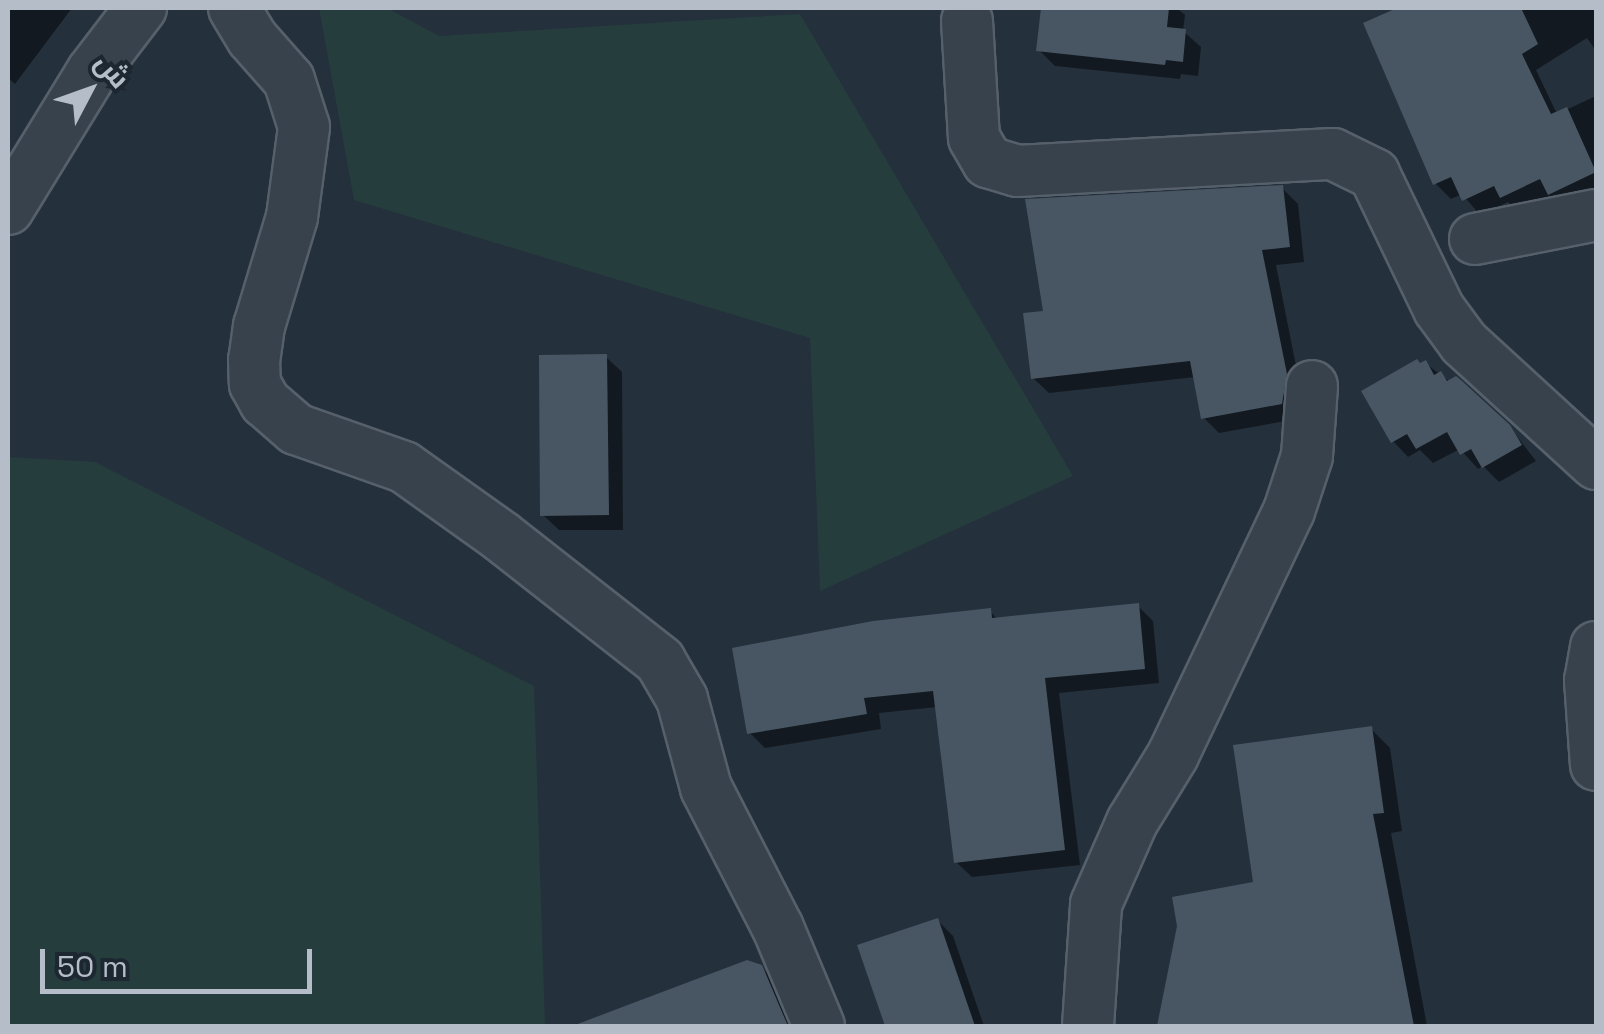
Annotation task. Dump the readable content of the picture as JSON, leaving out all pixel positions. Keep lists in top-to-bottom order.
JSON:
{
  "scale_bar": "50 m",
  "north": "top right"
}
